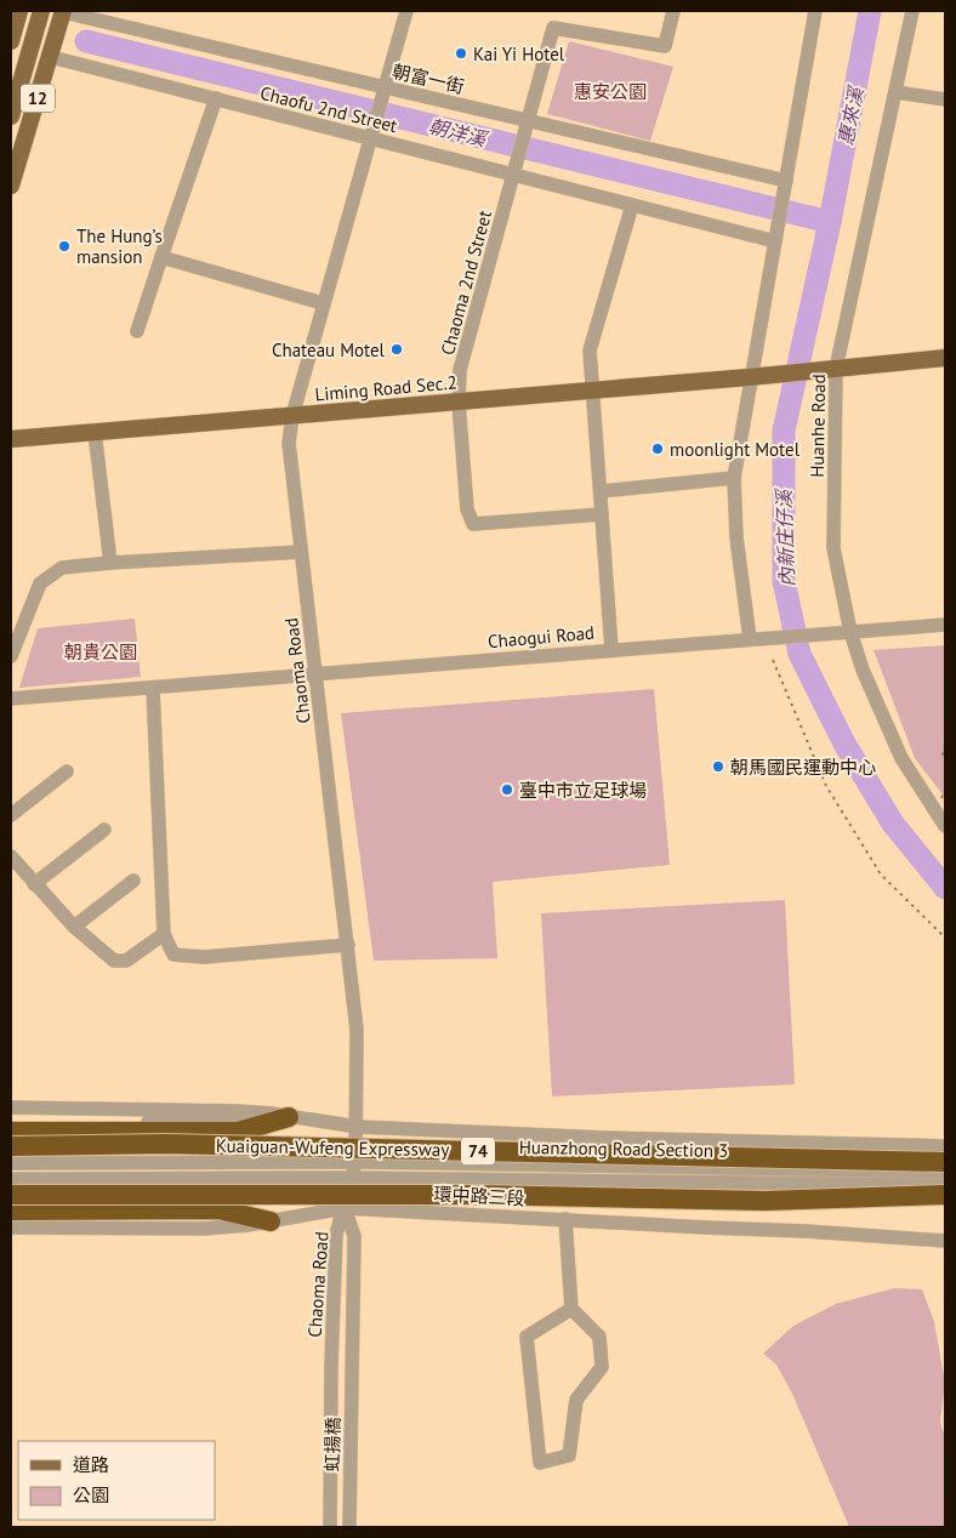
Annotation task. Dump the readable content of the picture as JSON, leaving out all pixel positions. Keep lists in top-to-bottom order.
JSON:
{
  "streets": {
    "highway": ["Kuaiguan-Wufeng Expressway", "74"],
    "main road": ["12", "Liming Road Sec.2"],
    "street": [
      "朝富一街",
      "Chaofu 2nd Street",
      "Chaoma 2nd Street",
      "Huanhe Road",
      "Chaogui Road",
      "Chaoma Road",
      "Huanzhong Road Section 3",
      "環中路三段",
      "虹揚橋"
    ]
  },
  "crossings": [
    ["朝富一街", "12"],
    ["朝富一街", "Chaoma 2nd Street"],
    ["朝富一街", "Chaoma Road"],
    ["12", "Chaofu 2nd Street"],
    ["Chaofu 2nd Street", "Chaoma 2nd Street"],
    ["Chaofu 2nd Street", "Chaoma Road"],
    ["Chaoma 2nd Street", "Liming Road Sec.2"],
    ["Liming Road Sec.2", "Huanhe Road"],
    ["Liming Road Sec.2", "Chaoma Road"],
    ["Huanhe Road", "Chaogui Road"],
    ["Chaogui Road", "Chaoma Road"],
    ["Chaoma Road", "Huanzhong Road Section 3"],
    ["Chaoma Road", "環中路三段"],
    ["Chaoma Road", "虹揚橋"]
  ],
  "water": ["惠來溪", "朝洋溪", "內新庄仔溪"],
  "parks": ["惠安公園", "朝貴公園"],
  "places": [
    "Kai Yi Hotel",
    "The Hung’s mansion",
    "Chateau Motel",
    "moonlight Motel",
    "朝馬國民運動中心",
    "臺中市立足球場"
  ],
  "legend": ["道路", "公園"]
}
